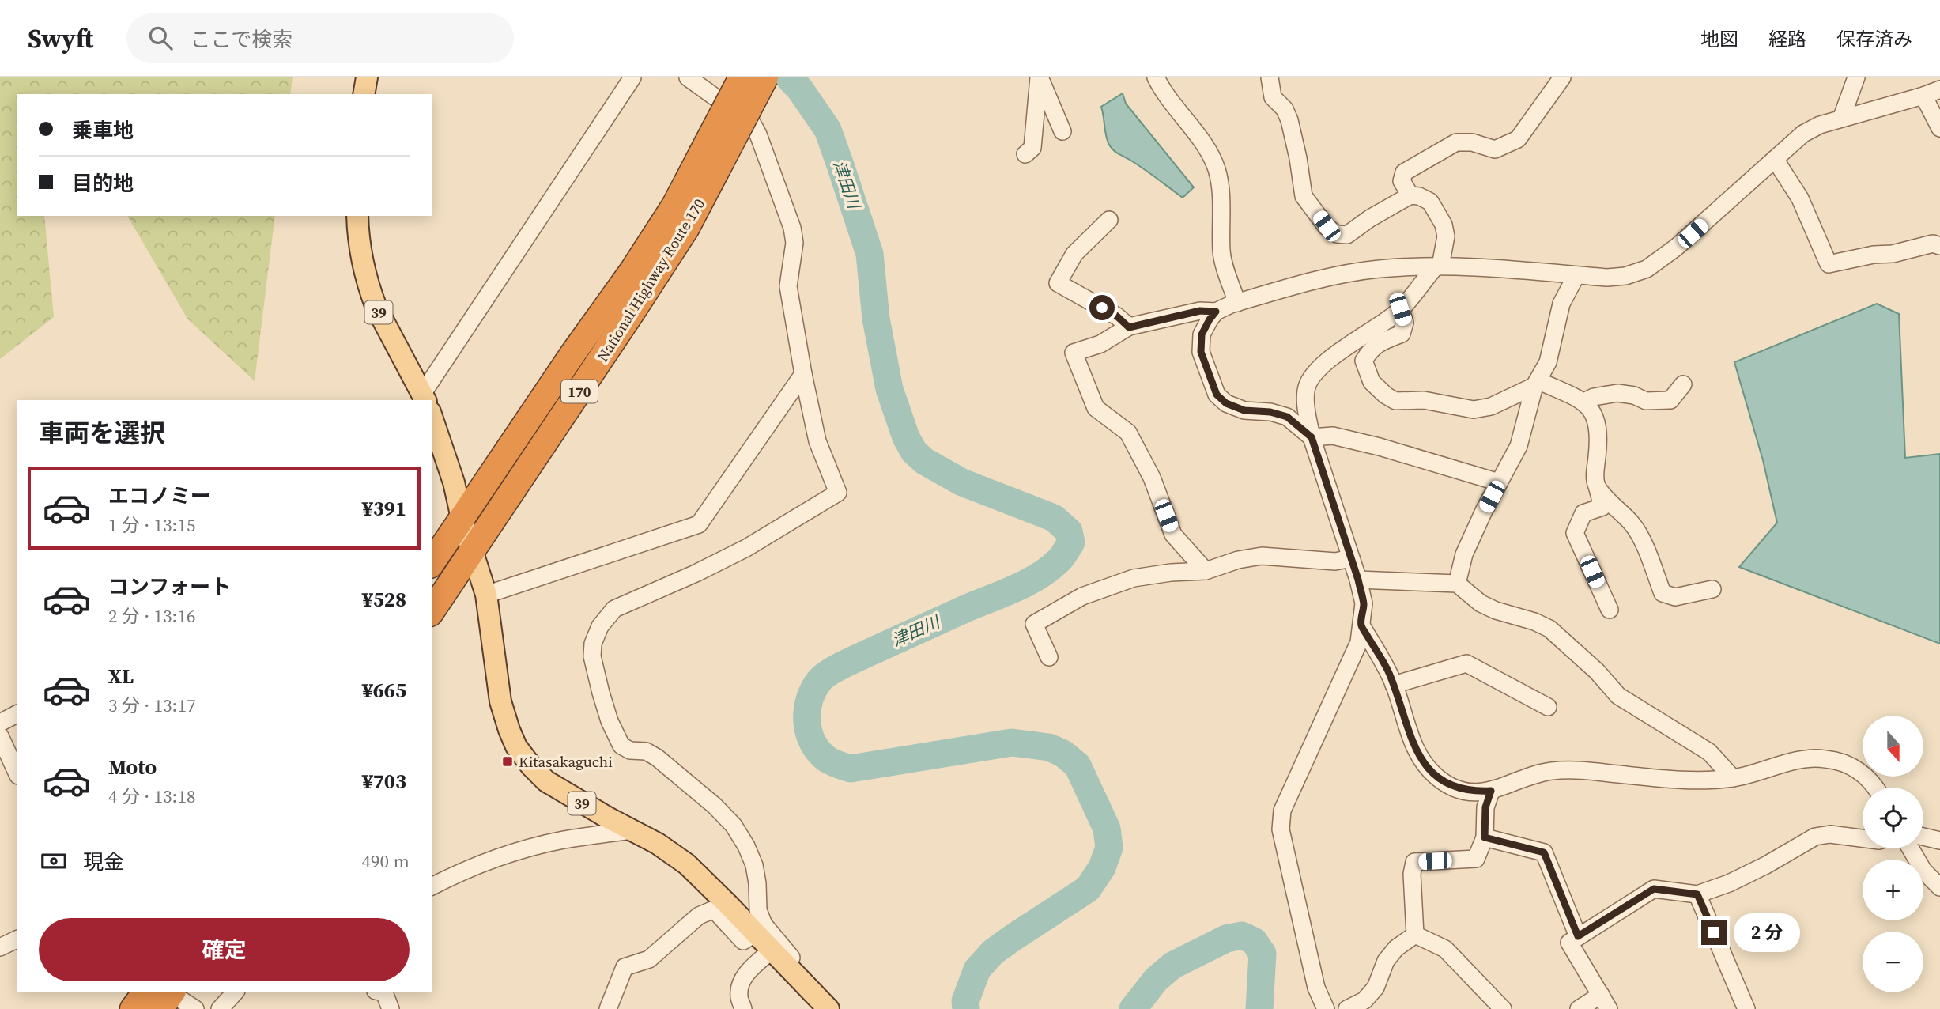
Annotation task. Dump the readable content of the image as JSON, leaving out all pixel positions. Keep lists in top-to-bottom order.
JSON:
{
  "streets": {
    "highway": ["National Highway Route 170", "170"],
    "main road": ["39"]
  },
  "crossings": [
    ["National Highway Route 170", "39"]
  ],
  "water": ["津田川"],
  "places": {
    "transit": ["Kitasakaguchi"]
  },
  "north": "bottom",
  "page": {
    "header": "Swyft",
    "search": "ここで検索",
    "nav": ["地図", "経路", "保存済み"],
    "banner": ["乗車地", "目的地"],
    "heading": "車両を選択",
    "list": [
      {
        "name": "エコノミー",
        "note": "1 分 · 13:15",
        "value": "¥391"
      },
      {
        "name": "コンフォート",
        "note": "2 分 · 13:16",
        "value": "¥528"
      },
      {
        "name": "XL",
        "note": "3 分 · 13:17",
        "value": "¥665"
      },
      {
        "name": "Moto",
        "note": "4 分 · 13:18",
        "value": "¥703"
      }
    ],
    "map_buttons": ["+", "−"],
    "pay": ["現金", "490 m"],
    "buttons": "確定",
    "bubble": "2 分"
  }
}
